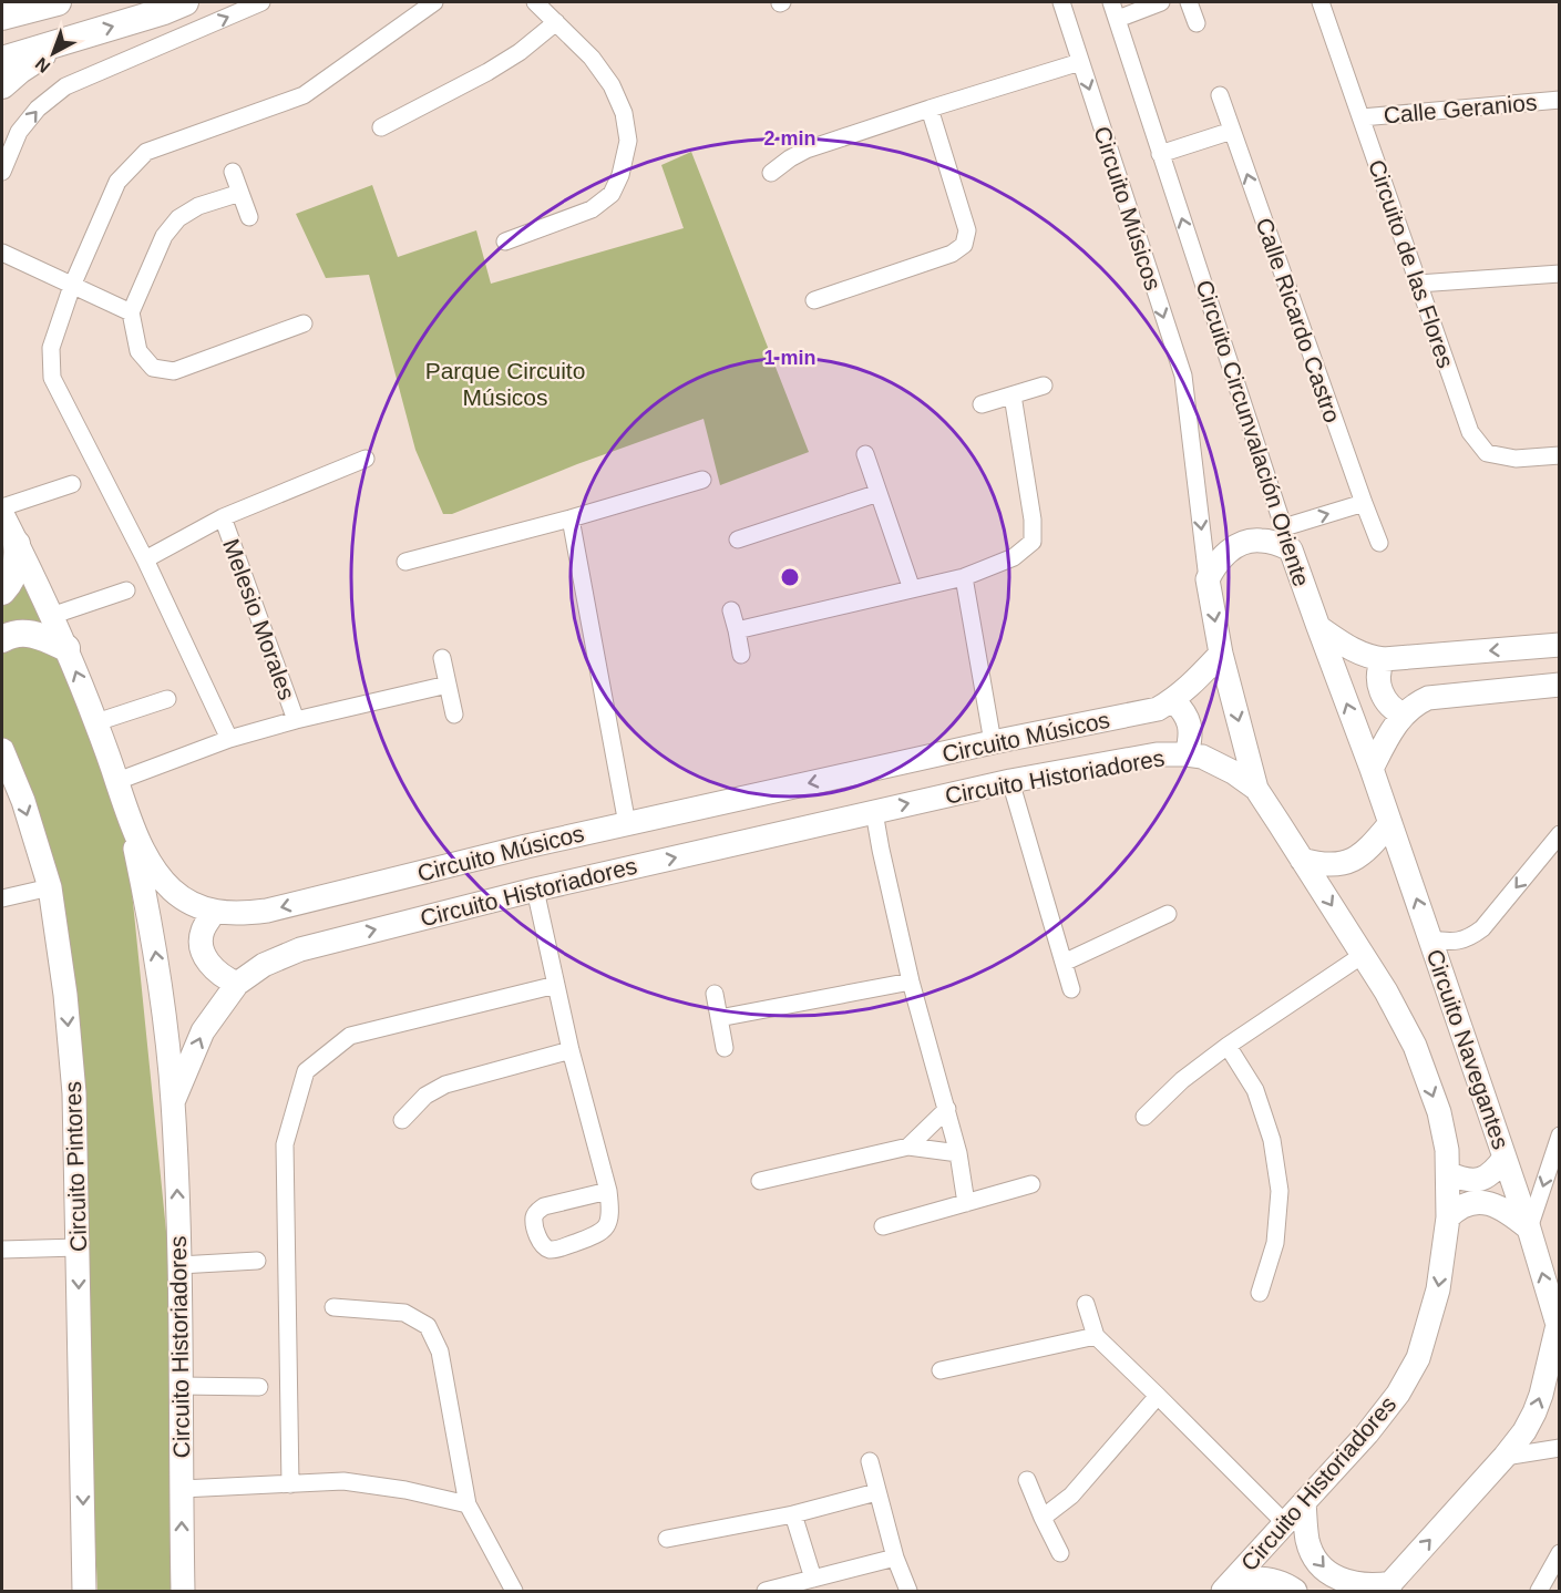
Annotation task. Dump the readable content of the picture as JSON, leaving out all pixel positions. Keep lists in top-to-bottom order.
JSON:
{
  "streets": {
    "street": [
      "Calle Geranios",
      "Circuito Músicos",
      "Circuito de las Flores",
      "Calle Ricardo Castro",
      "Circuito Circunvalación Oriente",
      "Melesio Morales",
      "Circuito Historiadores",
      "Circuito Navegantes",
      "Circuito Pintores"
    ]
  },
  "crossings": [
    ["Calle Geranios", "Circuito de las Flores"],
    ["Circuito Músicos", "Circuito Historiadores"],
    ["Circuito Circunvalación Oriente", "Circuito Navegantes"]
  ],
  "one_way": [
    "Calle Ricardo Castro",
    "Circuito Circunvalación Oriente",
    "Circuito Navegantes",
    "Circuito Pintores"
  ],
  "parks": ["Parque Circuito Músicos"],
  "north": "bottom left",
  "rings": ["2 min", "1 min"]
}
